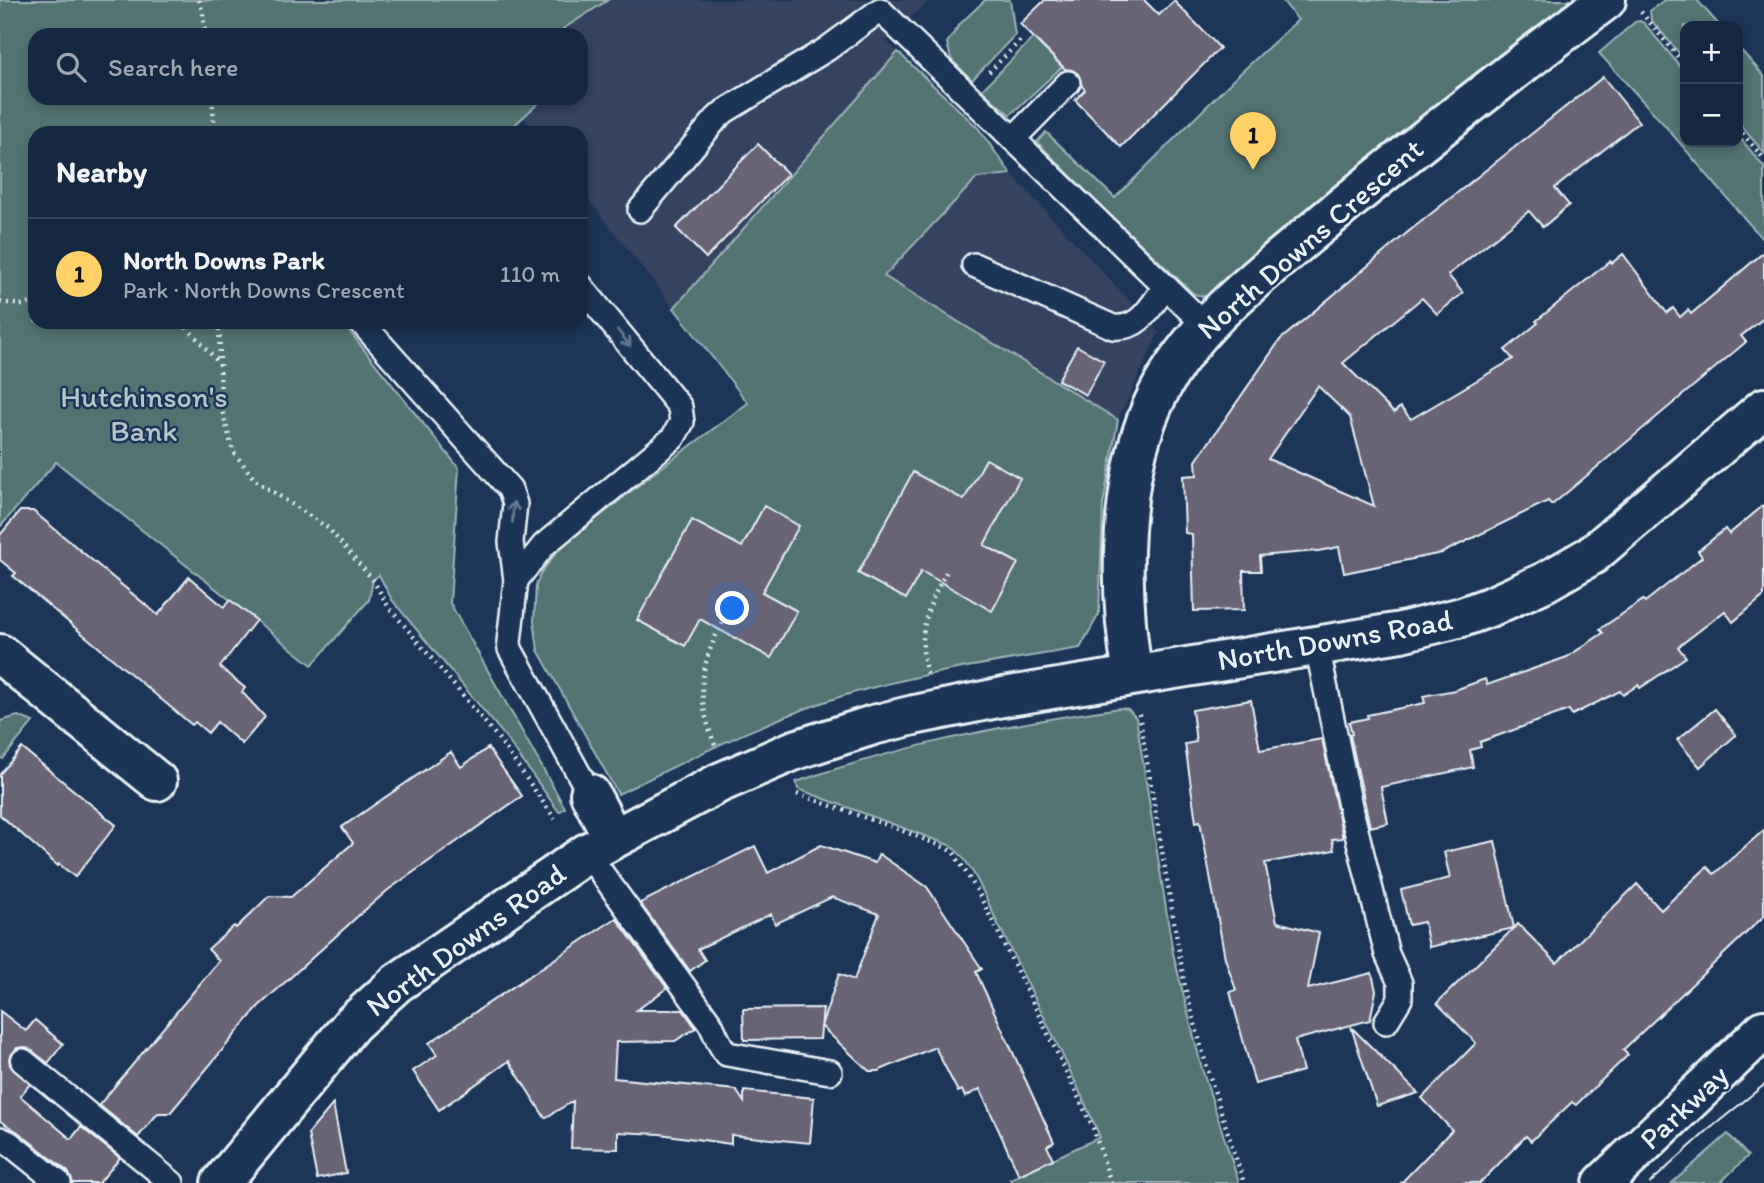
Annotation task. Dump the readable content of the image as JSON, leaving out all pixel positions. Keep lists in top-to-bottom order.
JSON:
{
  "streets": {
    "street": ["North Downs Crescent", "North Downs Road", "Parkway"]
  },
  "crossings": [
    ["North Downs Crescent", "North Downs Road"]
  ],
  "parks": ["Hutchinson's Bank"],
  "page": {
    "map_buttons": ["+", "−"],
    "search": "Search here",
    "pins": "1",
    "heading": "Nearby",
    "list": [
      {
        "mark": "1",
        "name": "North Downs Park",
        "note": "Park · North Downs Crescent",
        "value": "110 m"
      }
    ]
  }
}
